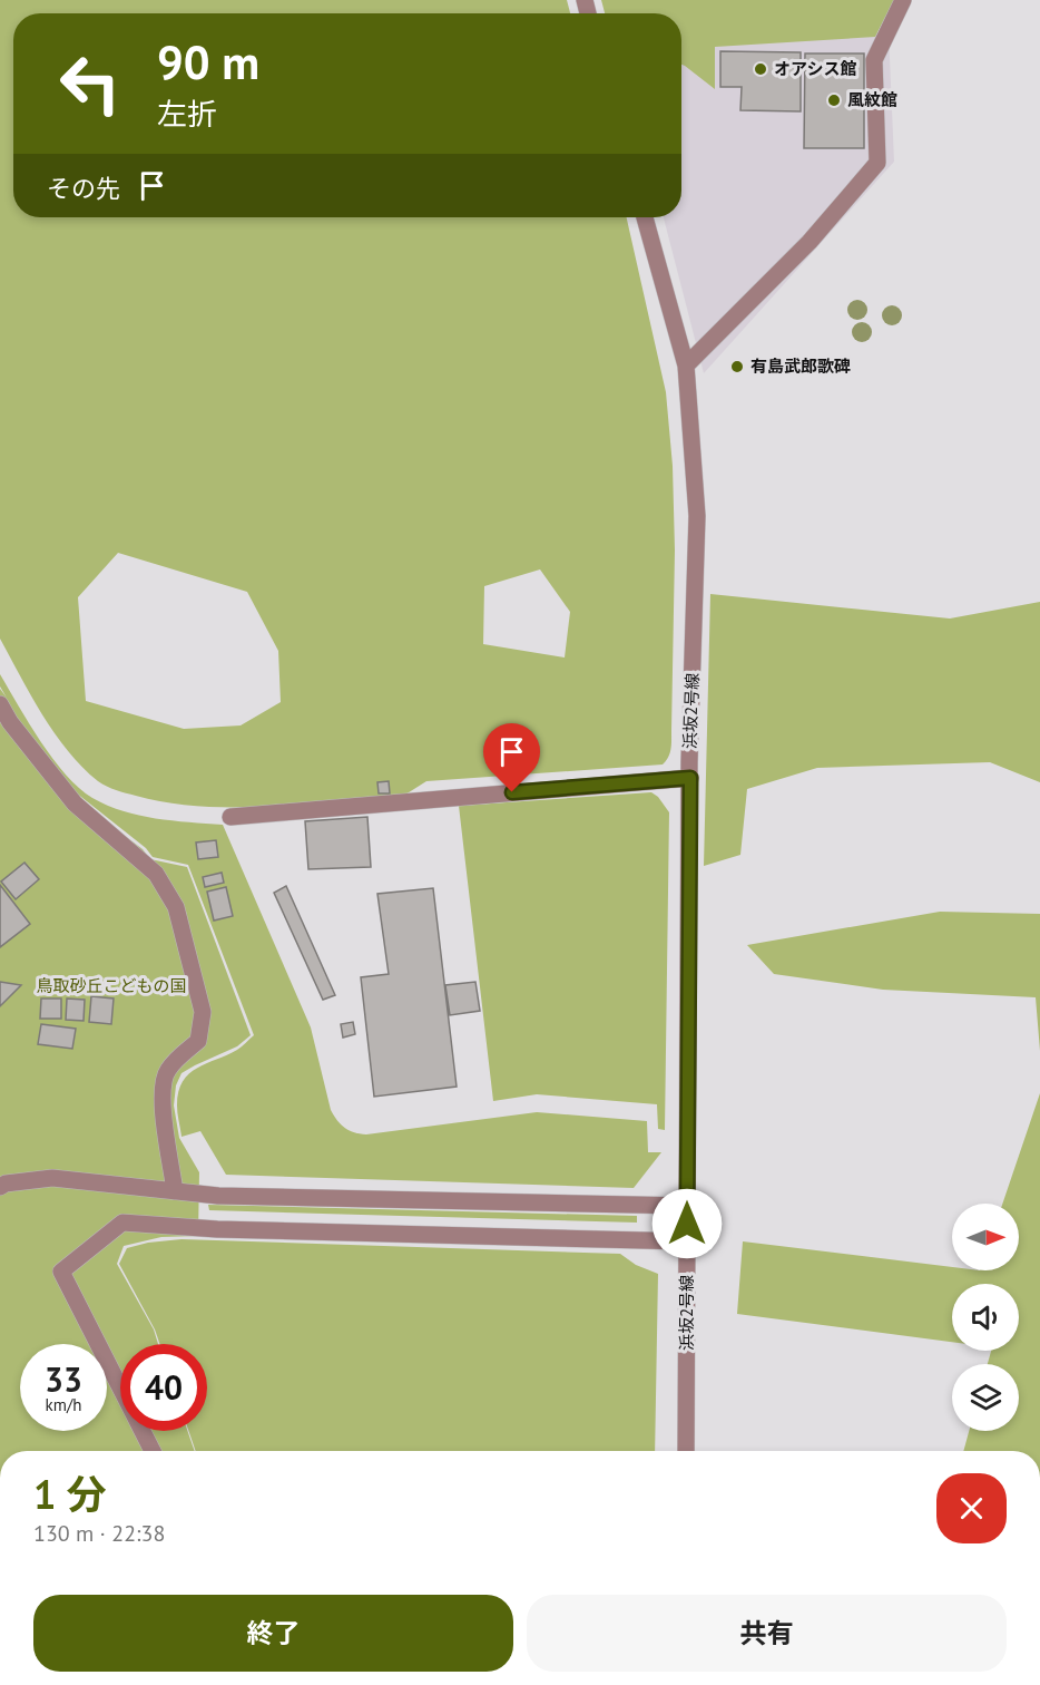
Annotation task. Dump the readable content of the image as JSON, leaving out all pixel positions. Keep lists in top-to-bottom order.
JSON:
{
  "streets": {
    "street": ["浜坂2号線"]
  },
  "parks": ["鳥取砂丘こどもの国"],
  "places": ["オアシス館", "風紋館", "有島武郎歌碑"],
  "north": "right",
  "page": {
    "turn": ["90 m", "左折"],
    "then": "その先",
    "speed": "33 km/h",
    "limit": "40",
    "heading": ["1 分", "130 m · 22:38"],
    "buttons": ["終了", "共有"]
  }
}
